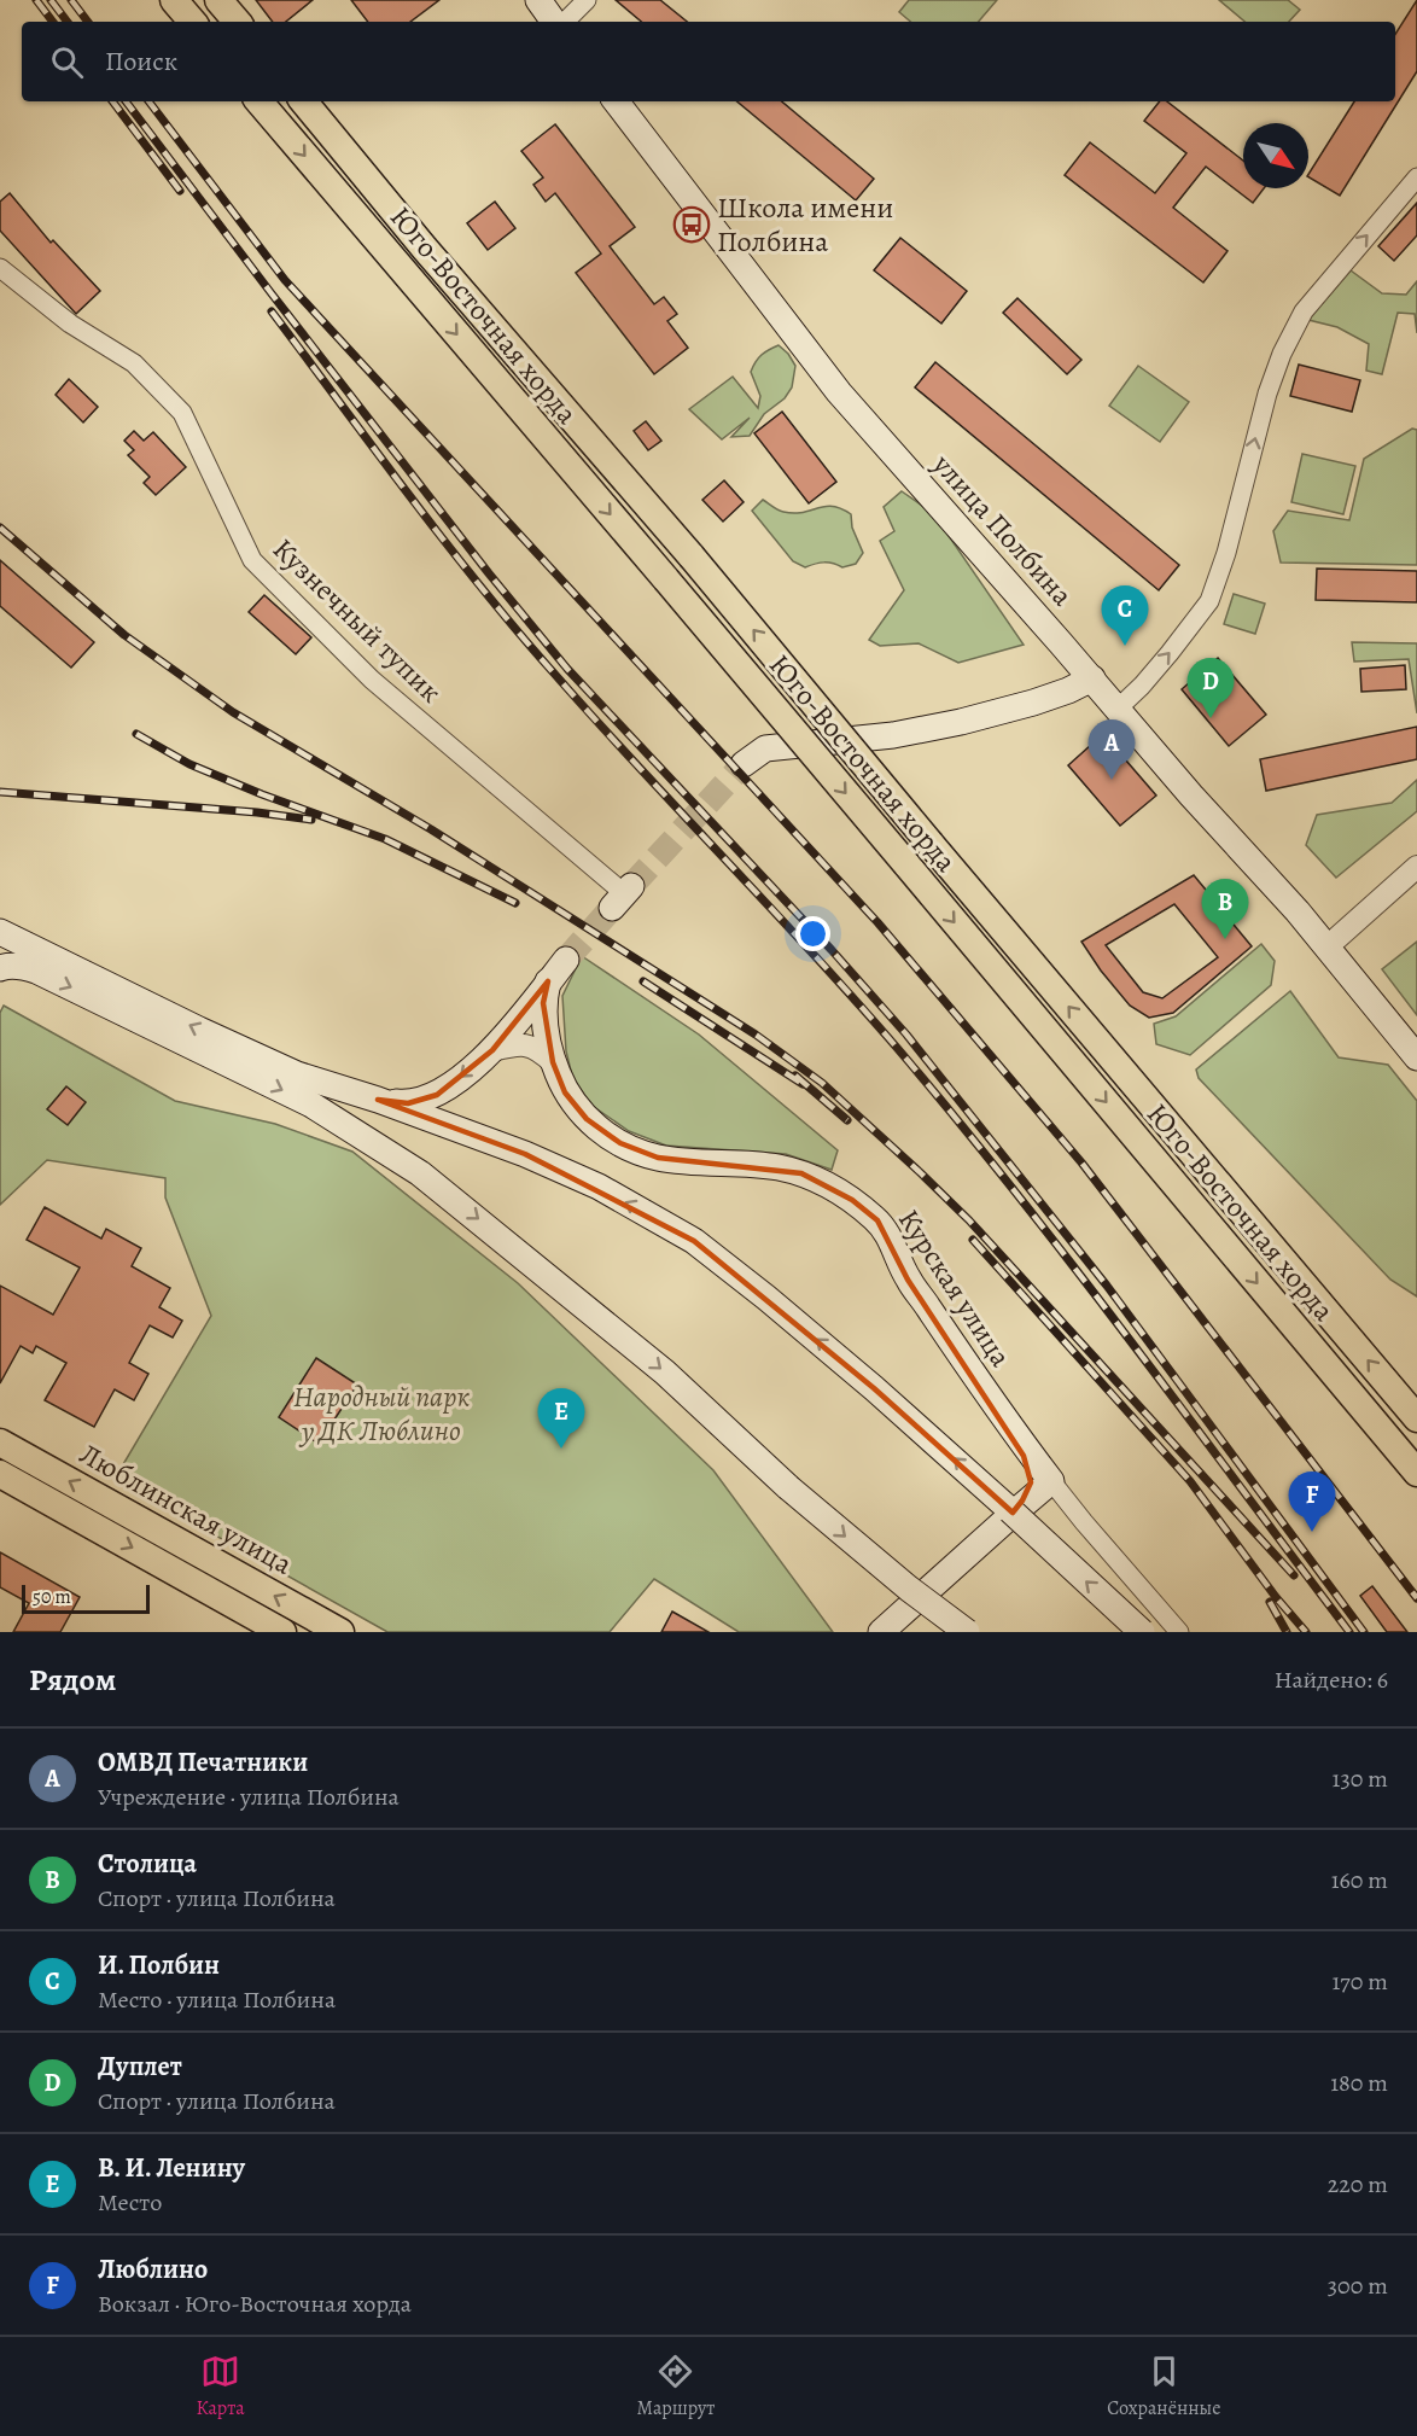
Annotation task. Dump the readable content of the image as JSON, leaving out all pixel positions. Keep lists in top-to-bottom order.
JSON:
{
  "streets": {
    "main road": [
      "Юго-Восточная хорда",
      "улица Полбина",
      "Курская улица",
      "Люблинская улица"
    ],
    "street": ["Кузнечный тупик"]
  },
  "parks": ["Народный парк у ДК Люблино"],
  "places": {
    "bus stop": ["Школа имени Полбина"]
  },
  "scale_bar": "50 m",
  "north": "bottom right",
  "page": {
    "search": "Поиск",
    "pins": [
      "C",
      "D",
      "A",
      "B",
      "E",
      "F"
    ],
    "scale": "50 m",
    "heading": ["Рядом", "Найдено: 6"],
    "list": [
      {
        "mark": "A",
        "name": "ОМВД Печатники",
        "note": "Учреждение · улица Полбина",
        "value": "130 m"
      },
      {
        "mark": "B",
        "name": "Столица",
        "note": "Спорт · улица Полбина",
        "value": "160 m"
      },
      {
        "mark": "C",
        "name": "И. Полбин",
        "note": "Место · улица Полбина",
        "value": "170 m"
      },
      {
        "mark": "D",
        "name": "Дуплет",
        "note": "Спорт · улица Полбина",
        "value": "180 m"
      },
      {
        "mark": "E",
        "name": "В. И. Ленину",
        "note": "Место",
        "value": "220 m"
      },
      {
        "mark": "F",
        "name": "Люблино",
        "note": "Вокзал · Юго-Восточная хорда",
        "value": "300 m"
      }
    ],
    "nav": ["Карта", "Маршрут", "Сохранённые"]
  }
}
